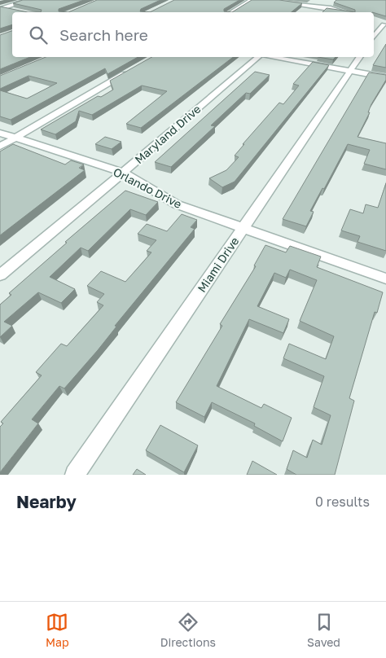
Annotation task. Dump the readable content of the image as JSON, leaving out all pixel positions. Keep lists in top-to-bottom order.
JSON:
{
  "streets": {
    "street": ["Maryland Drive", "Orlando Drive", "Miami Drive"]
  },
  "crossings": [
    ["Maryland Drive", "Orlando Drive"],
    ["Orlando Drive", "Miami Drive"]
  ],
  "page": {
    "search": "Search here",
    "heading": ["Nearby", "0 results"],
    "nav": ["Map", "Directions", "Saved"]
  }
}
